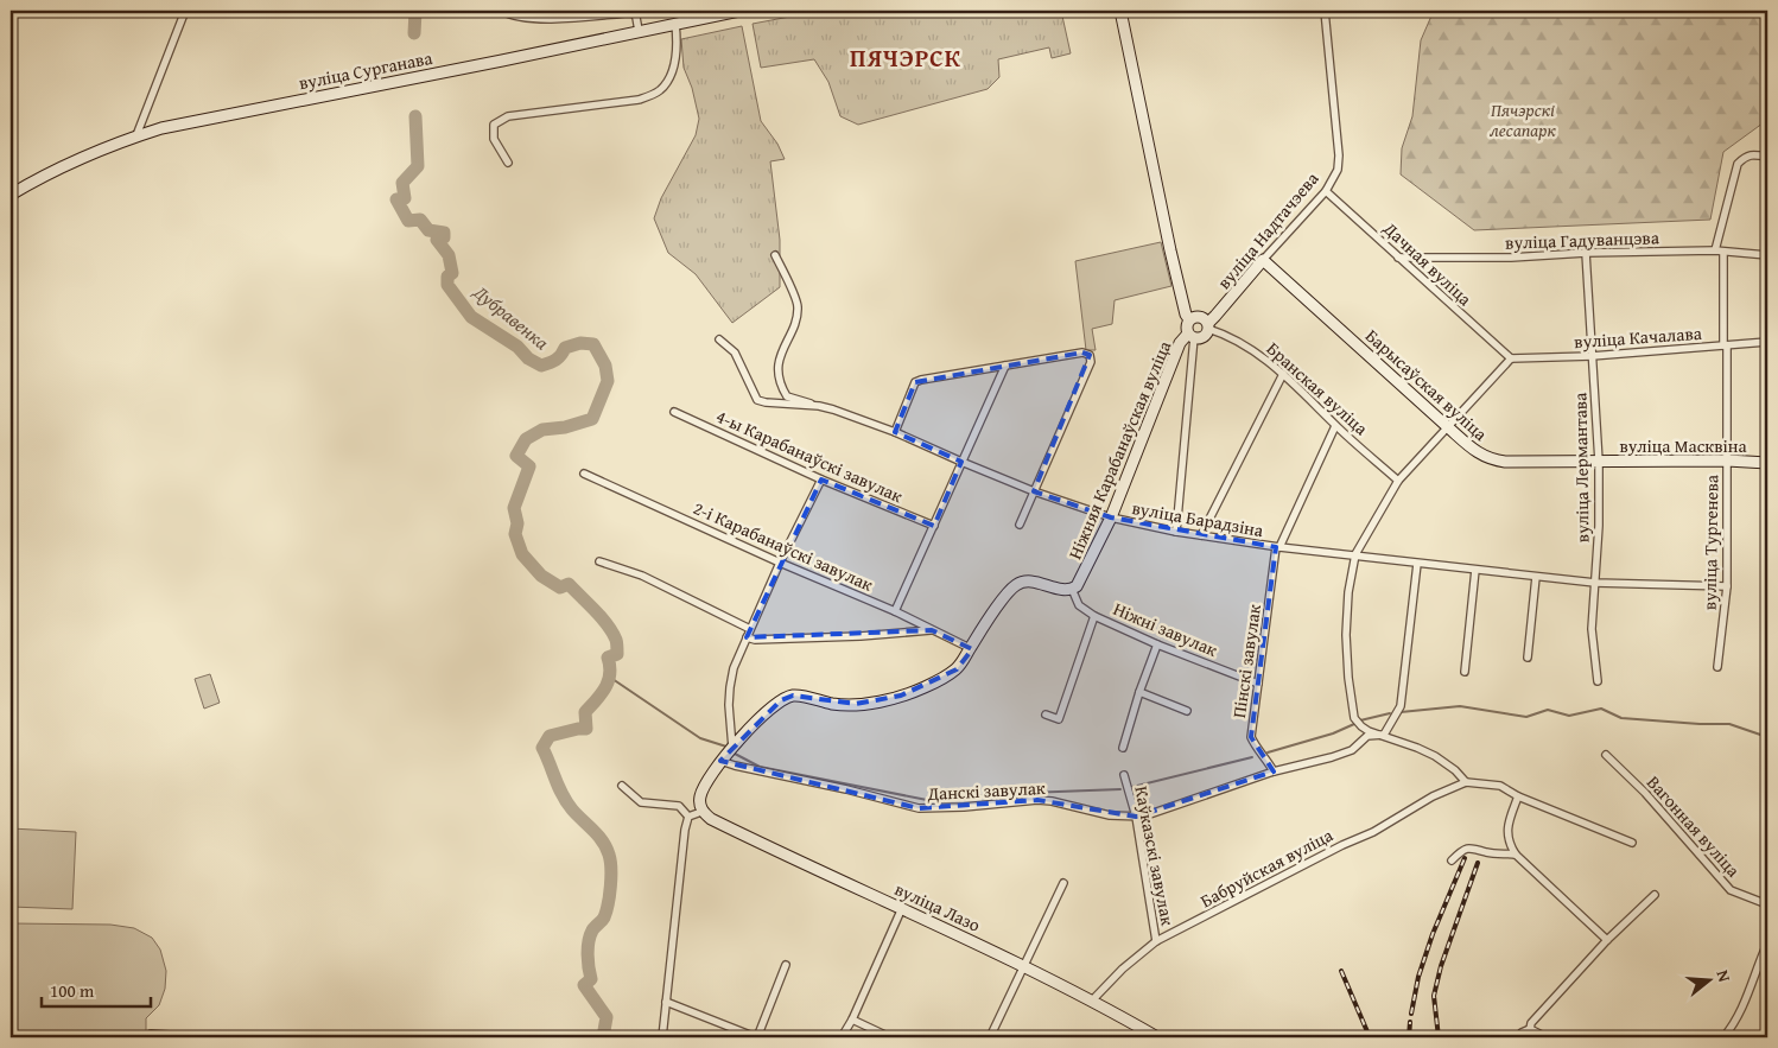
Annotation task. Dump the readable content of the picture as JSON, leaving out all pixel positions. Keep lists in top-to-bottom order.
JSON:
{
  "streets": {
    "main road": [
      "вуліца Сурганава",
      "вуліца Надтачэева",
      "Барысаўская вуліца",
      "вуліца Масквіна",
      "Ніжняя Карабанаўская вуліца",
      "вуліца Лазо"
    ],
    "street": [
      "вуліца Гадуванцэва",
      "Дачная вуліца",
      "вуліца Качалава",
      "Бранская вуліца",
      "4-ы Карабанаўскі завулак",
      "вуліца Лермантава",
      "вуліца Барадзіна",
      "вуліца Тургенева",
      "2-і Карабанаўскі завулак",
      "Ніжні завулак",
      "Пінскі завулак",
      "Данскі завулак",
      "Вагонная вуліца",
      "Каўказскі завулак",
      "Бабруйская вуліца"
    ]
  },
  "crossings": [
    ["вуліца Надтачэева", "Дачная вуліца"],
    ["вуліца Надтачэева", "Барысаўская вуліца"],
    ["вуліца Надтачэева", "Бранская вуліца"],
    ["вуліца Надтачэева", "Ніжняя Карабанаўская вуліца"],
    ["вуліца Гадуванцэва", "Дачная вуліца"],
    ["вуліца Гадуванцэва", "вуліца Лермантава"],
    ["вуліца Гадуванцэва", "вуліца Тургенева"],
    ["Дачная вуліца", "вуліца Качалава"],
    ["вуліца Качалава", "вуліца Лермантава"],
    ["вуліца Качалава", "вуліца Тургенева"],
    ["Барысаўская вуліца", "вуліца Масквіна"],
    ["Барысаўская вуліца", "вуліца Лермантава"],
    ["Бранская вуліца", "Ніжняя Карабанаўская вуліца"],
    ["Бранская вуліца", "Пінскі завулак"],
    ["вуліца Масквіна", "вуліца Лермантава"],
    ["вуліца Масквіна", "вуліца Тургенева"],
    ["Ніжняя Карабанаўская вуліца", "вуліца Барадзіна"],
    ["Ніжняя Карабанаўская вуліца", "Ніжні завулак"],
    ["вуліца Лермантава", "вуліца Барадзіна"],
    ["вуліца Барадзіна", "вуліца Тургенева"],
    ["вуліца Барадзіна", "Пінскі завулак"],
    ["Ніжні завулак", "Пінскі завулак"],
    ["Пінскі завулак", "Данскі завулак"],
    ["Данскі завулак", "Каўказскі завулак"],
    ["Каўказскі завулак", "Бабруйская вуліца"],
    ["Бабруйская вуліца", "вуліца Лазо"]
  ],
  "districts": ["ПЯЧЭРСК"],
  "water": ["Дубравенка"],
  "parks": ["Пячэрскі лесапарк"],
  "scale_bar": "100 m",
  "north": "right"
}
